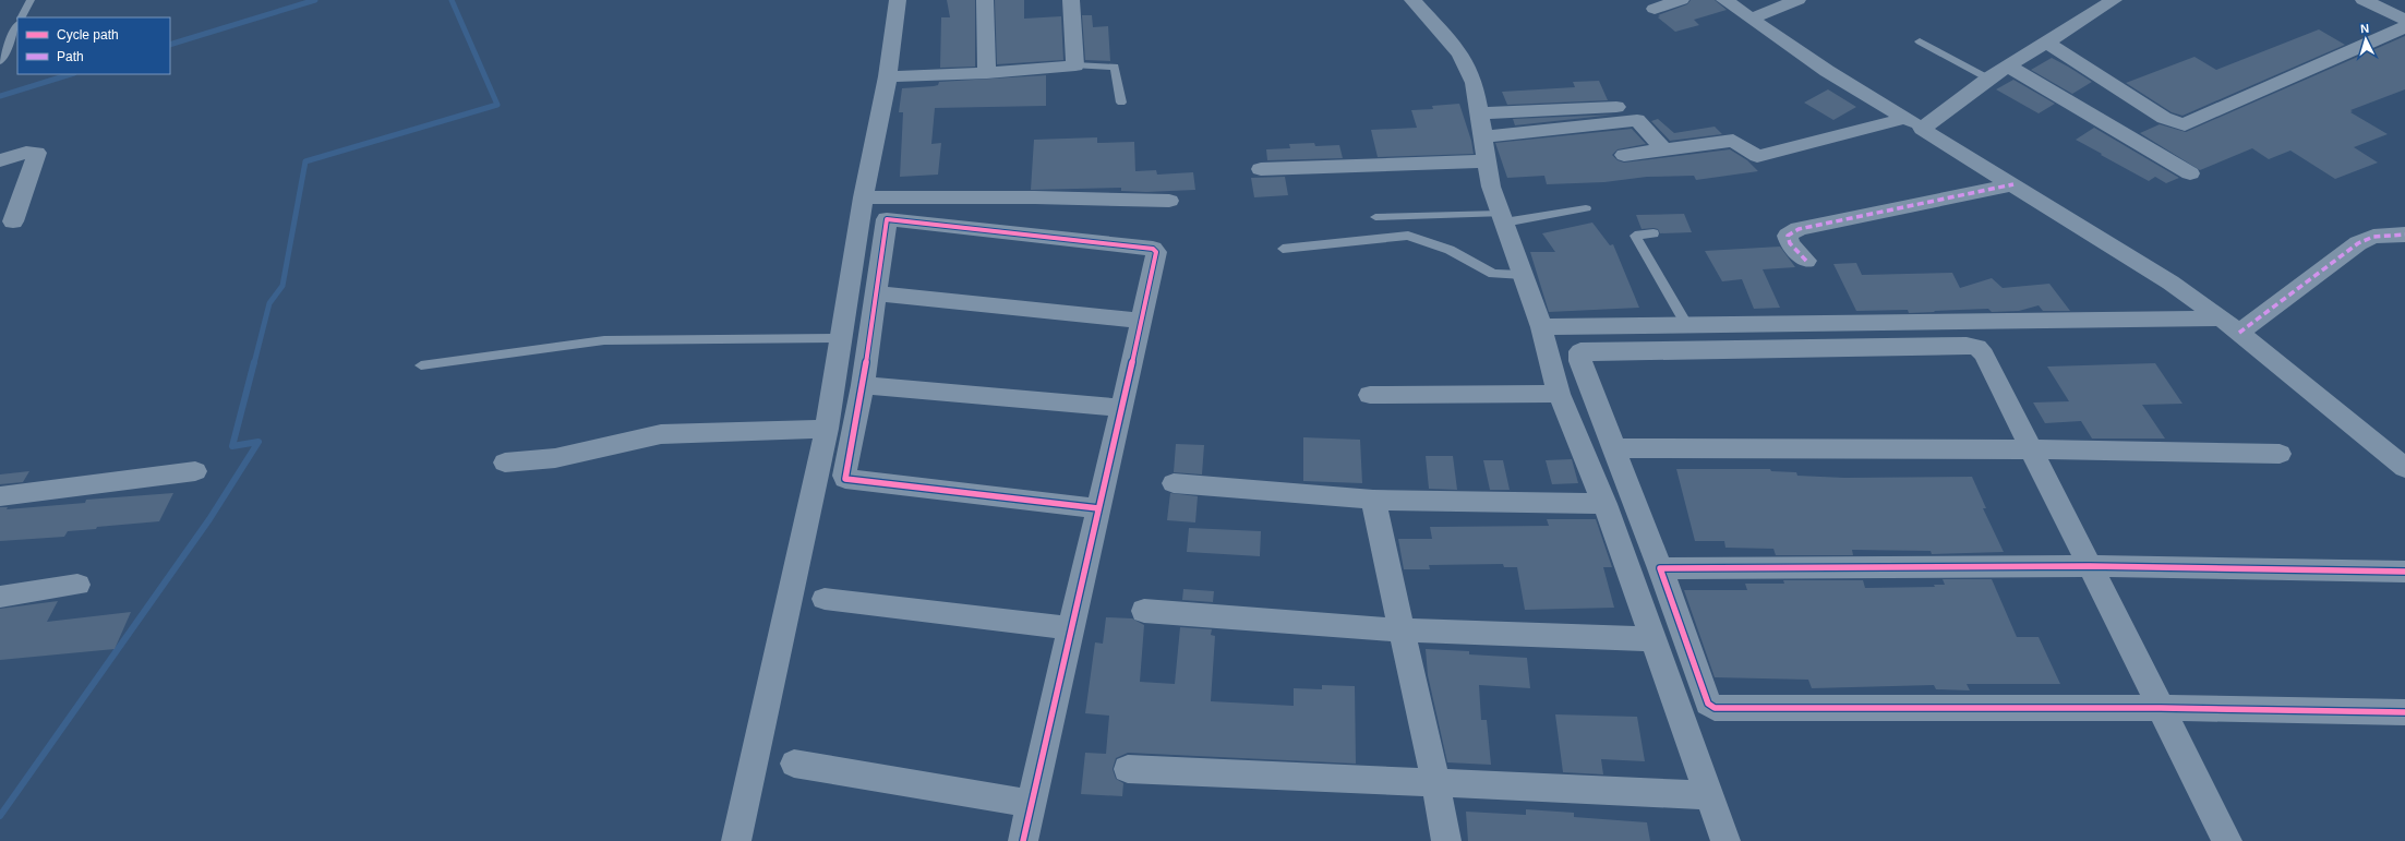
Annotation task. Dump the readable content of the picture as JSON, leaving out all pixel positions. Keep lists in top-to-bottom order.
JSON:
{
  "legend": ["Cycle path", "Path"],
  "north": "top"
}
